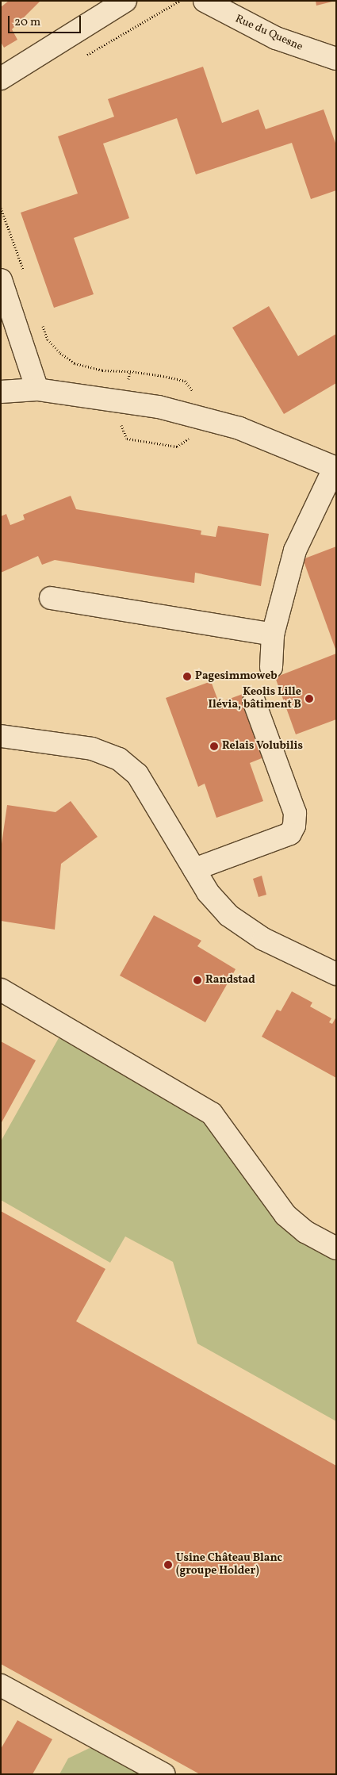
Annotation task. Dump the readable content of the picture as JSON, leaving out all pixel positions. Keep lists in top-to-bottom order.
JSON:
{
  "streets": {
    "street": ["Rue du Quesne"]
  },
  "places": [
    "Pagesimmoweb",
    "Keolis Lille Ilévia, bâtiment B",
    "Relais Volubilis",
    "Randstad",
    "Usine Château Blanc (groupe Holder)"
  ],
  "scale_bar": "20 m"
}
